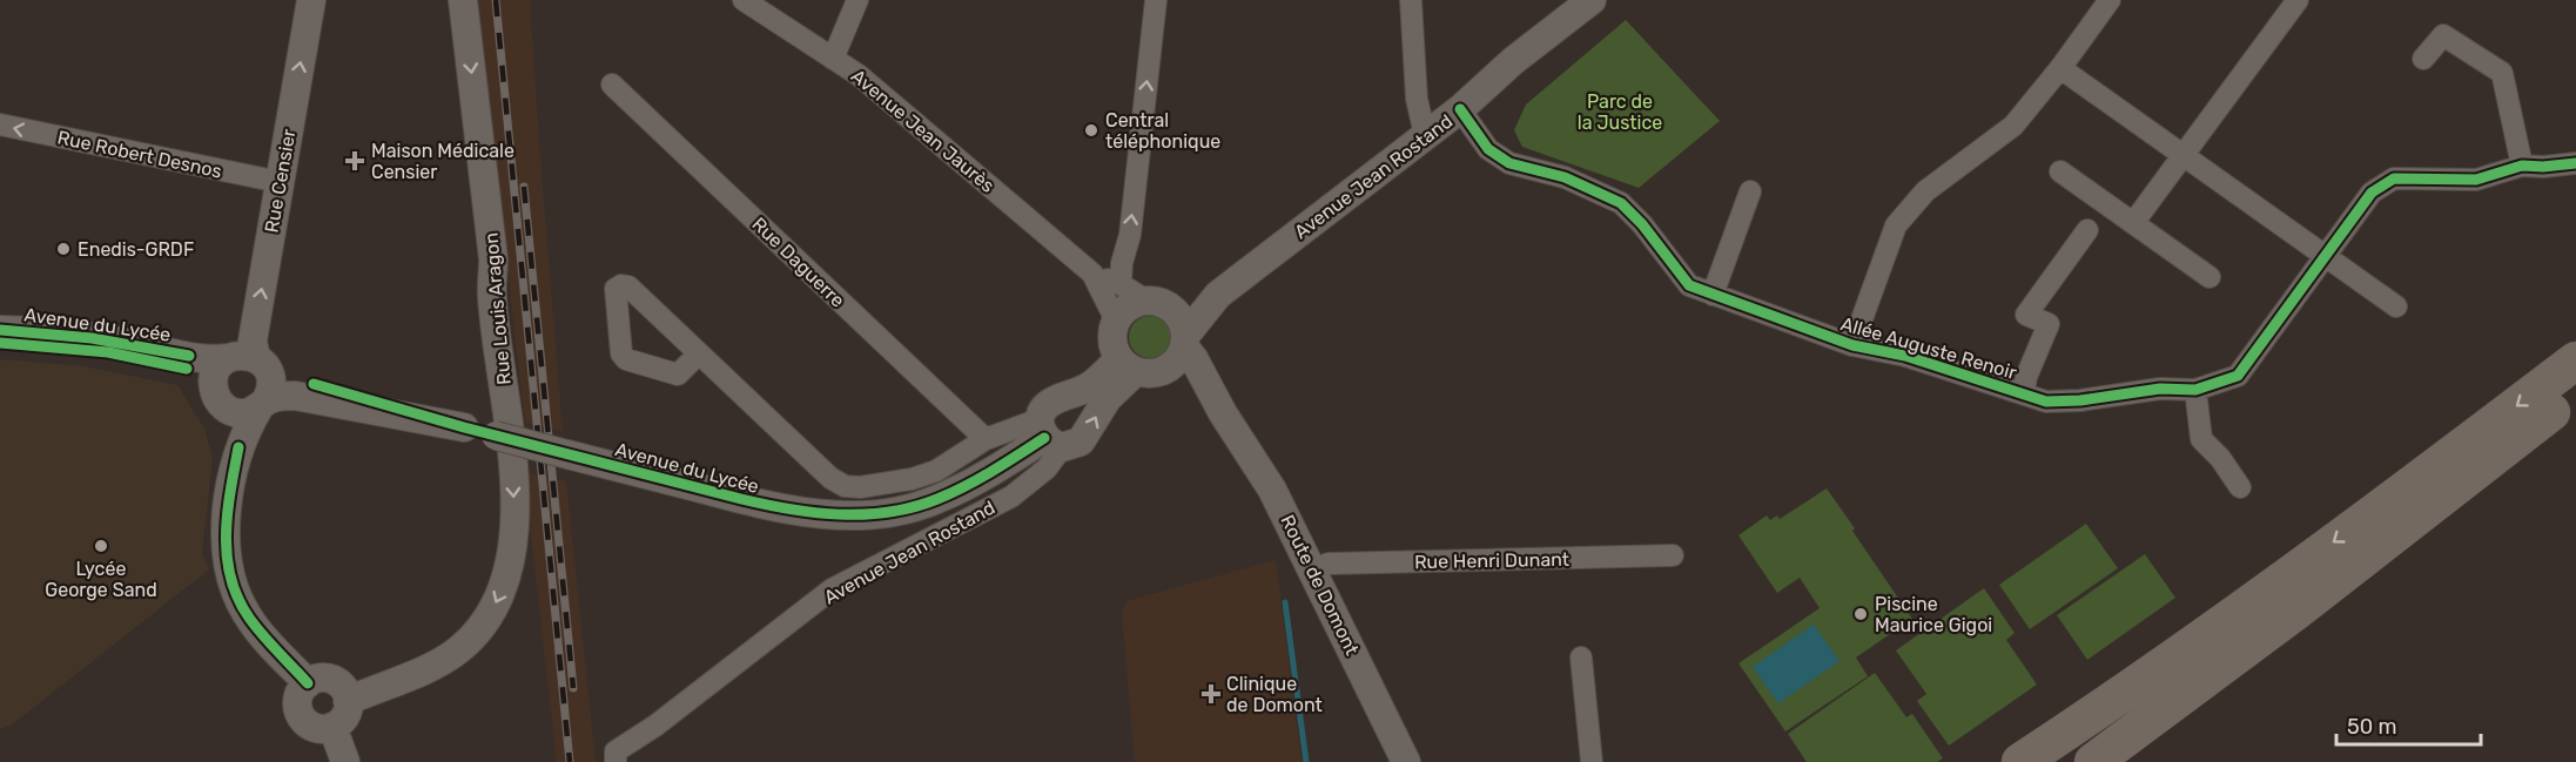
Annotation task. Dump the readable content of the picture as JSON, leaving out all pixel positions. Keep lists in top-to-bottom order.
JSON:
{
  "streets": {
    "main road": [
      "Avenue Jean Rostand",
      "Rue Censier",
      "Rue Louis Aragon",
      "Avenue du Lycée",
      "Route de Domont"
    ],
    "street": [
      "Avenue Jean Jaurès",
      "Rue Robert Desnos",
      "Rue Daguerre",
      "Allée Auguste Renoir",
      "Rue Henri Dunant"
    ]
  },
  "crossings": [
    ["Avenue Jean Jaurès", "Avenue Jean Rostand"],
    ["Avenue Jean Jaurès", "Avenue du Lycée"],
    ["Avenue Jean Jaurès", "Route de Domont"],
    ["Rue Robert Desnos", "Rue Censier"],
    ["Avenue Jean Rostand", "Avenue du Lycée"],
    ["Avenue Jean Rostand", "Allée Auguste Renoir"],
    ["Avenue Jean Rostand", "Route de Domont"],
    ["Rue Censier", "Avenue du Lycée"],
    ["Avenue du Lycée", "Route de Domont"],
    ["Rue Henri Dunant", "Route de Domont"]
  ],
  "one_way": ["Rue Robert Desnos", "Rue Censier", "Rue Louis Aragon"],
  "parks": ["Parc de la Justice"],
  "places": {
    "other": [
      "Central téléphonique",
      "Enedis-GRDF",
      "Lycée George Sand",
      "Piscine Maurice Gigoi"
    ],
    "health": ["Maison Médicale Censier", "Clinique de Domont"]
  },
  "scale_bar": "50 m"
}
